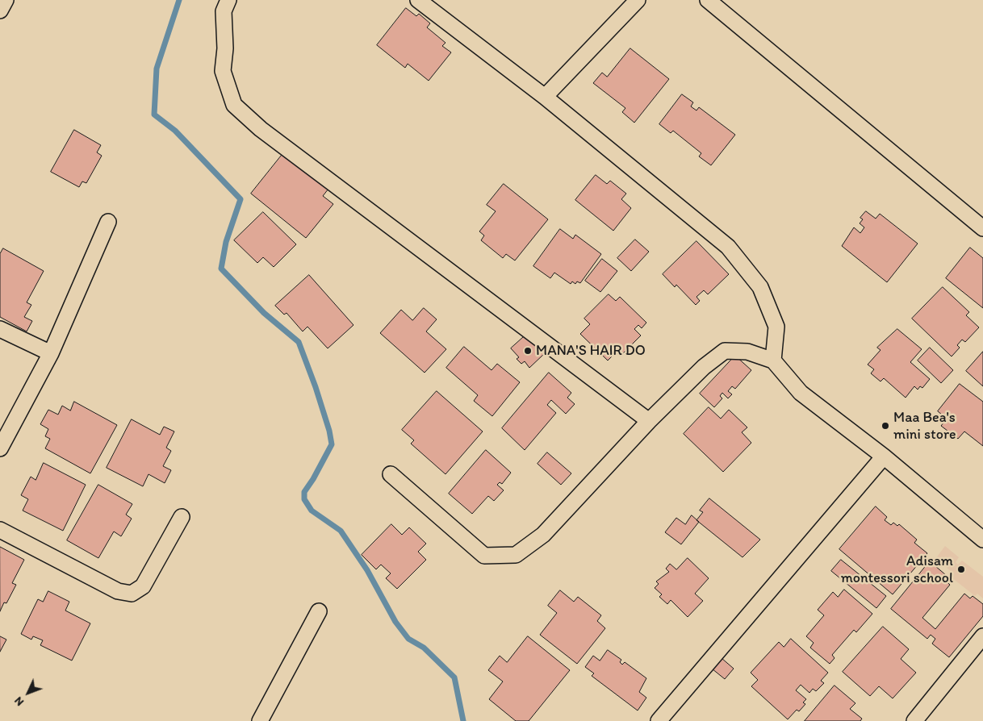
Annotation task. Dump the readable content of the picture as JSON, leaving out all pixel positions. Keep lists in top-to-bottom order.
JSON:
{
  "places": ["MANA'S HAIR DO", "Maa Bea's mini store", "Adisam montessori school"],
  "north": "bottom left"
}
